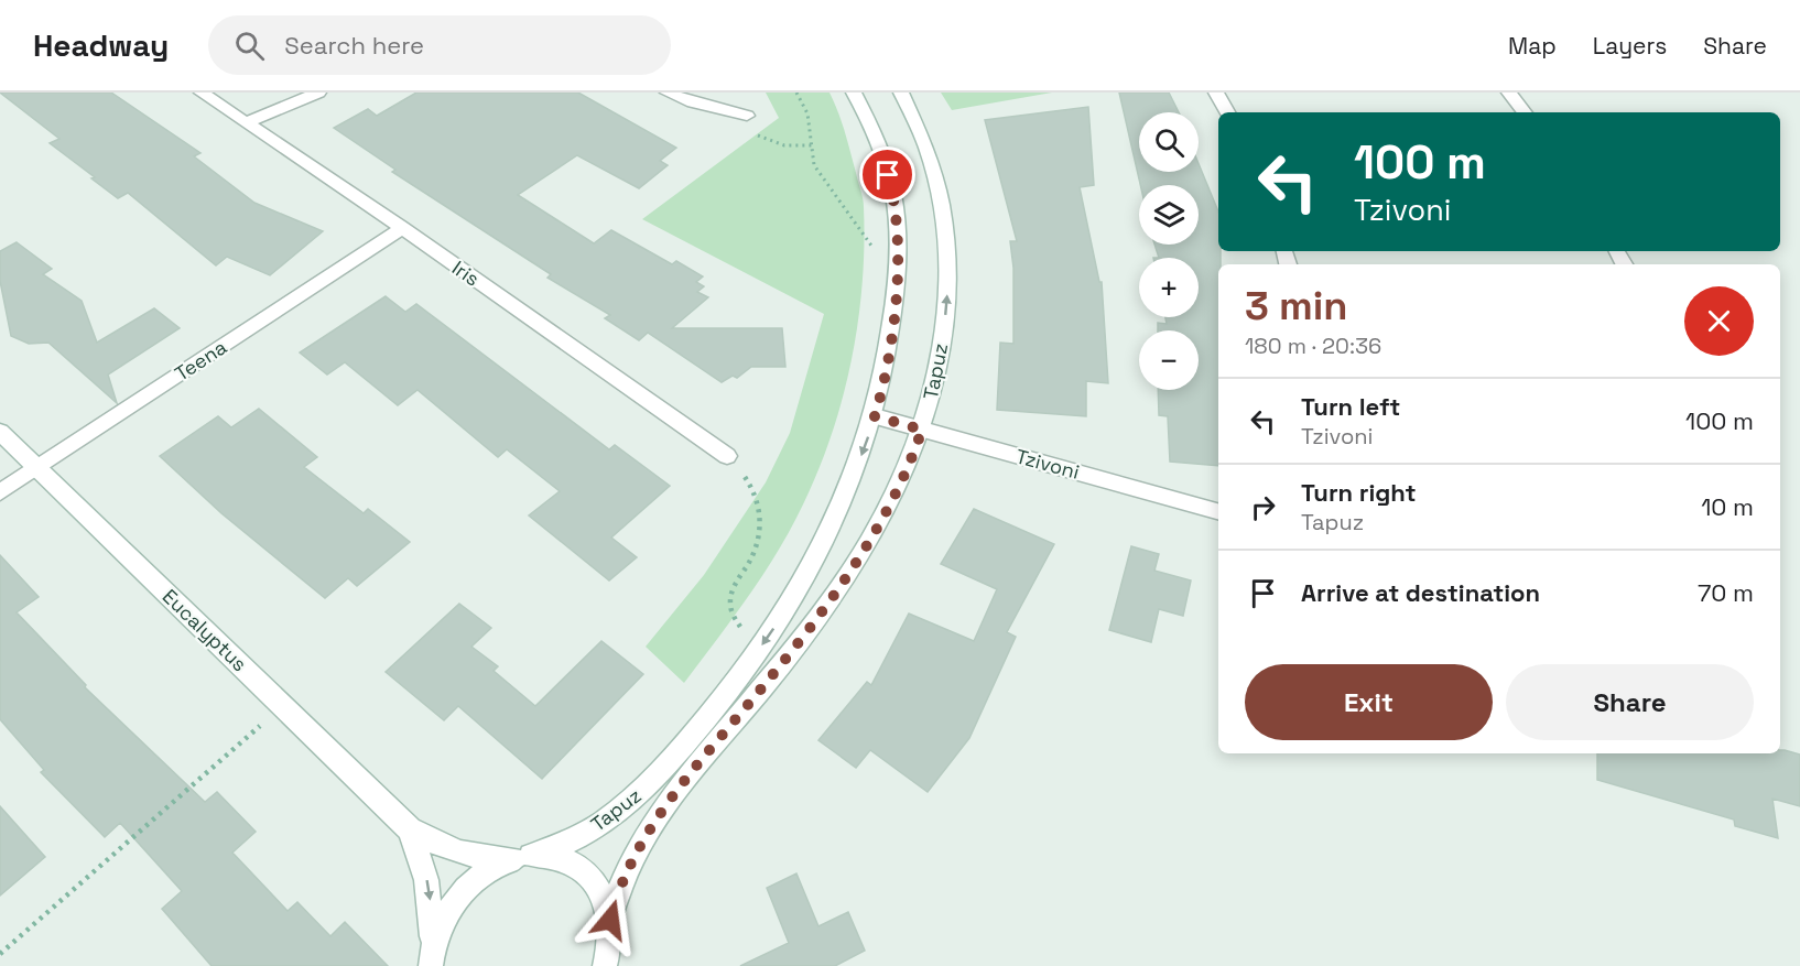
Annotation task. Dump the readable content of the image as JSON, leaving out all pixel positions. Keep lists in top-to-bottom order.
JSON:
{
  "streets": {
    "street": [
      "Iris",
      "Teena",
      "Tapuz",
      "Tzivoni",
      "Eucalyptus"
    ]
  },
  "crossings": [
    ["Iris", "Teena"],
    ["Teena", "Eucalyptus"],
    ["Tapuz", "Tzivoni"],
    ["Tapuz", "Eucalyptus"]
  ],
  "page": {
    "header": "Headway",
    "search": "Search here",
    "nav": ["Map", "Layers", "Share"],
    "map_buttons": ["+", "−"],
    "turn": ["100 m", "Tzivoni"],
    "heading": ["3 min", "180 m · 20:36"],
    "list": [
      {
        "name": "Turn left",
        "note": "Tzivoni",
        "value": "100 m"
      },
      {
        "name": "Turn right",
        "note": "Tapuz",
        "value": "10 m"
      },
      {
        "name": "Arrive at destination",
        "value": "70 m"
      }
    ],
    "buttons": ["Exit", "Share"]
  }
}
